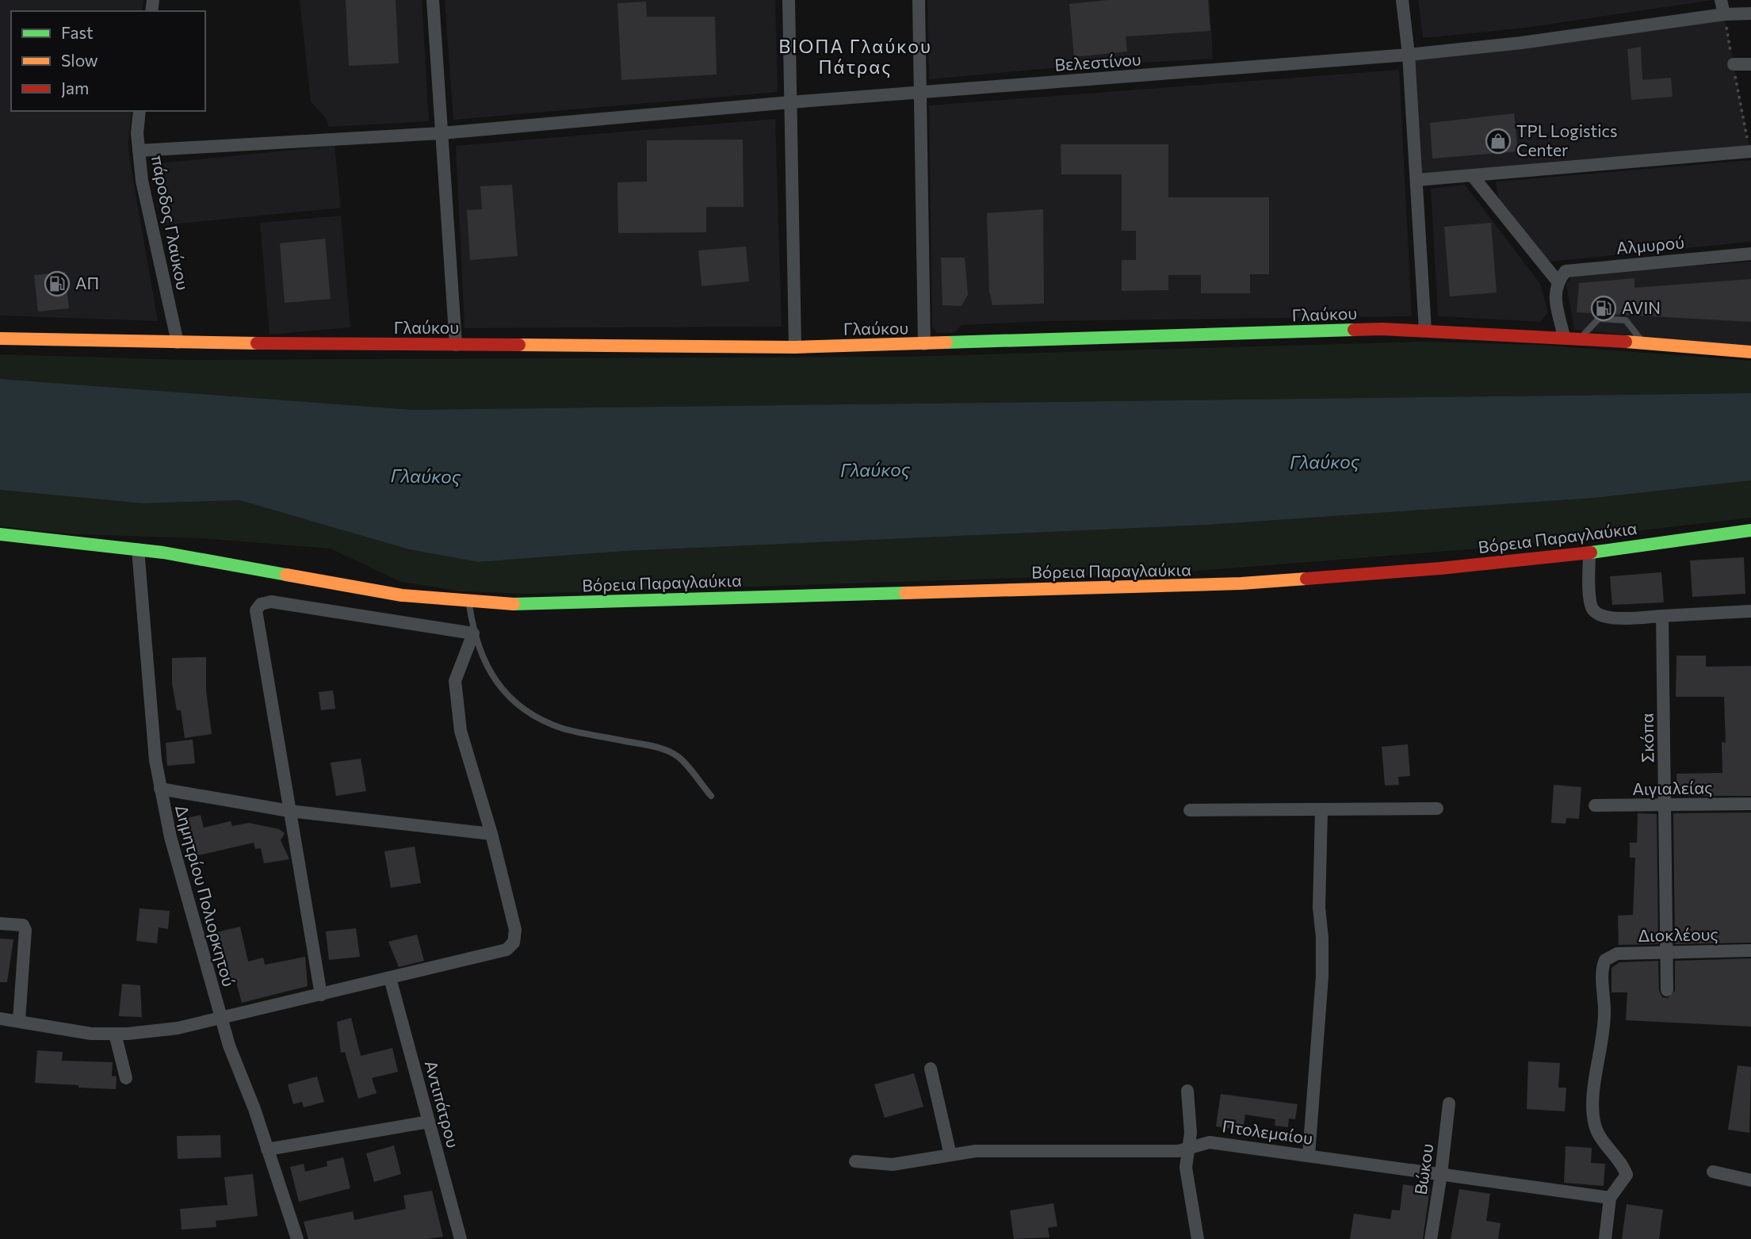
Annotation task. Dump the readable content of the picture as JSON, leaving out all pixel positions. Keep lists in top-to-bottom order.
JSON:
{
  "streets": {
    "main road": ["Γλαύκου", "Βόρεια Παραγλαύκια"],
    "street": [
      "Βελεστίνου",
      "πάροδος Γλαύκου",
      "Αλμυρού",
      "Σκόπα",
      "Αιγιαλείας",
      "Δημητρίου Πολιορκητού",
      "Διοκλέους",
      "Αντιπάτρου",
      "Πτολεμαίου",
      "Βώκου"
    ]
  },
  "crossings": [
    ["Βελεστίνου", "πάροδος Γλαύκου"],
    ["πάροδος Γλαύκου", "Γλαύκου"],
    ["Βόρεια Παραγλαύκια", "Δημητρίου Πολιορκητού"],
    ["Σκόπα", "Αιγιαλείας"],
    ["Σκόπα", "Διοκλέους"],
    ["Διοκλέους", "Πτολεμαίου"],
    ["Πτολεμαίου", "Βώκου"]
  ],
  "districts": ["ΒΙΟΠΑ Γλαύκου Πάτρας"],
  "water": ["Γλαύκος"],
  "places": {
    "shop": ["TPL Logistics Center"],
    "fuel station": ["ΑΠ", "AVIN"]
  },
  "legend": ["Fast", "Slow", "Jam"]
}
